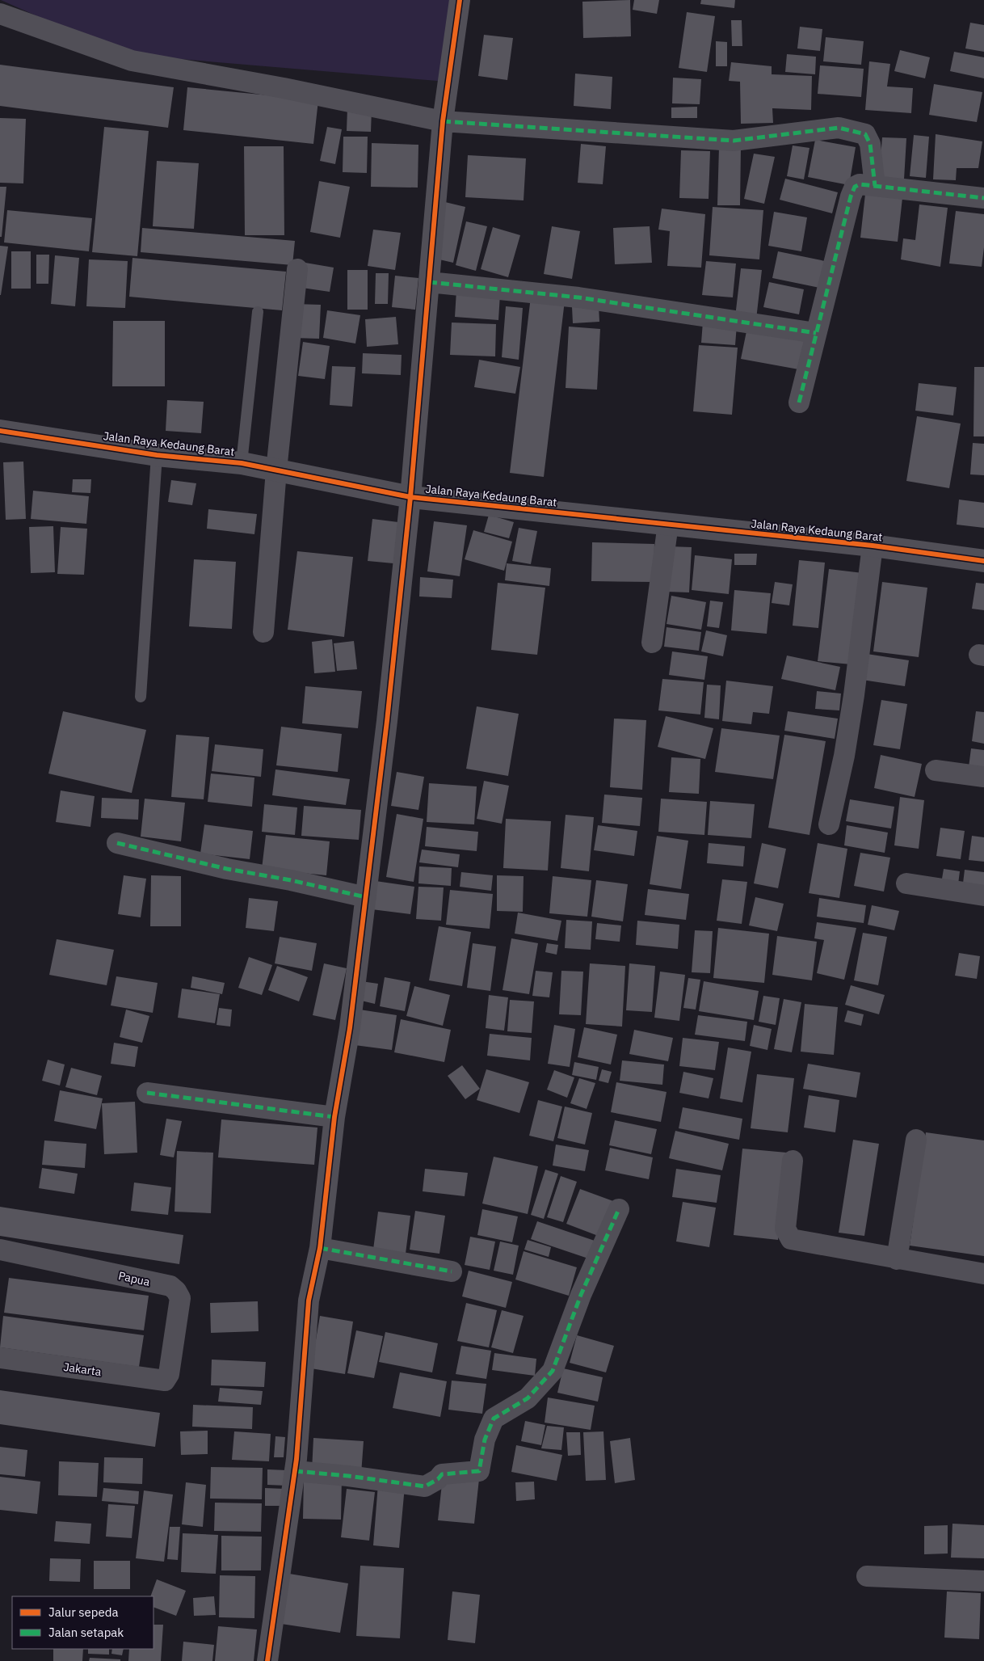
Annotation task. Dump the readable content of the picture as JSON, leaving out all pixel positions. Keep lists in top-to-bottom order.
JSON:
{
  "streets": {
    "street": ["Jalan Raya Kedaung Barat", "Papua", "Jakarta"]
  },
  "crossings": [
    ["Papua", "Jakarta"]
  ],
  "legend": ["Jalur sepeda", "Jalan setapak"]
}
